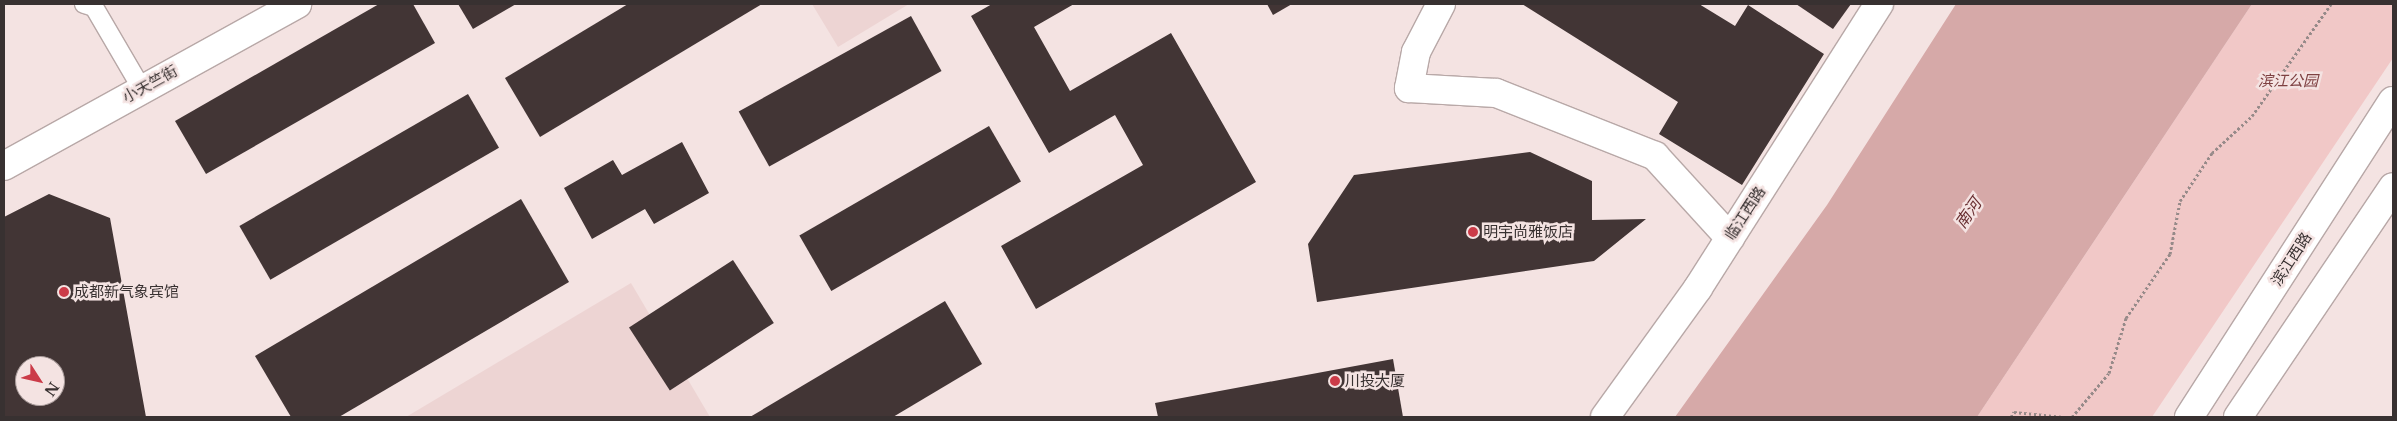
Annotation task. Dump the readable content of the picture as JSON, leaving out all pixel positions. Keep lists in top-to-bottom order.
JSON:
{
  "streets": {
    "street": ["小天竺街", "临江西路", "滨江西路"]
  },
  "water": ["南河"],
  "parks": ["滨江公园"],
  "places": ["明宇尚雅饭店", "成都新气象宾馆", "川投大厦"],
  "north": "bottom right"
}
